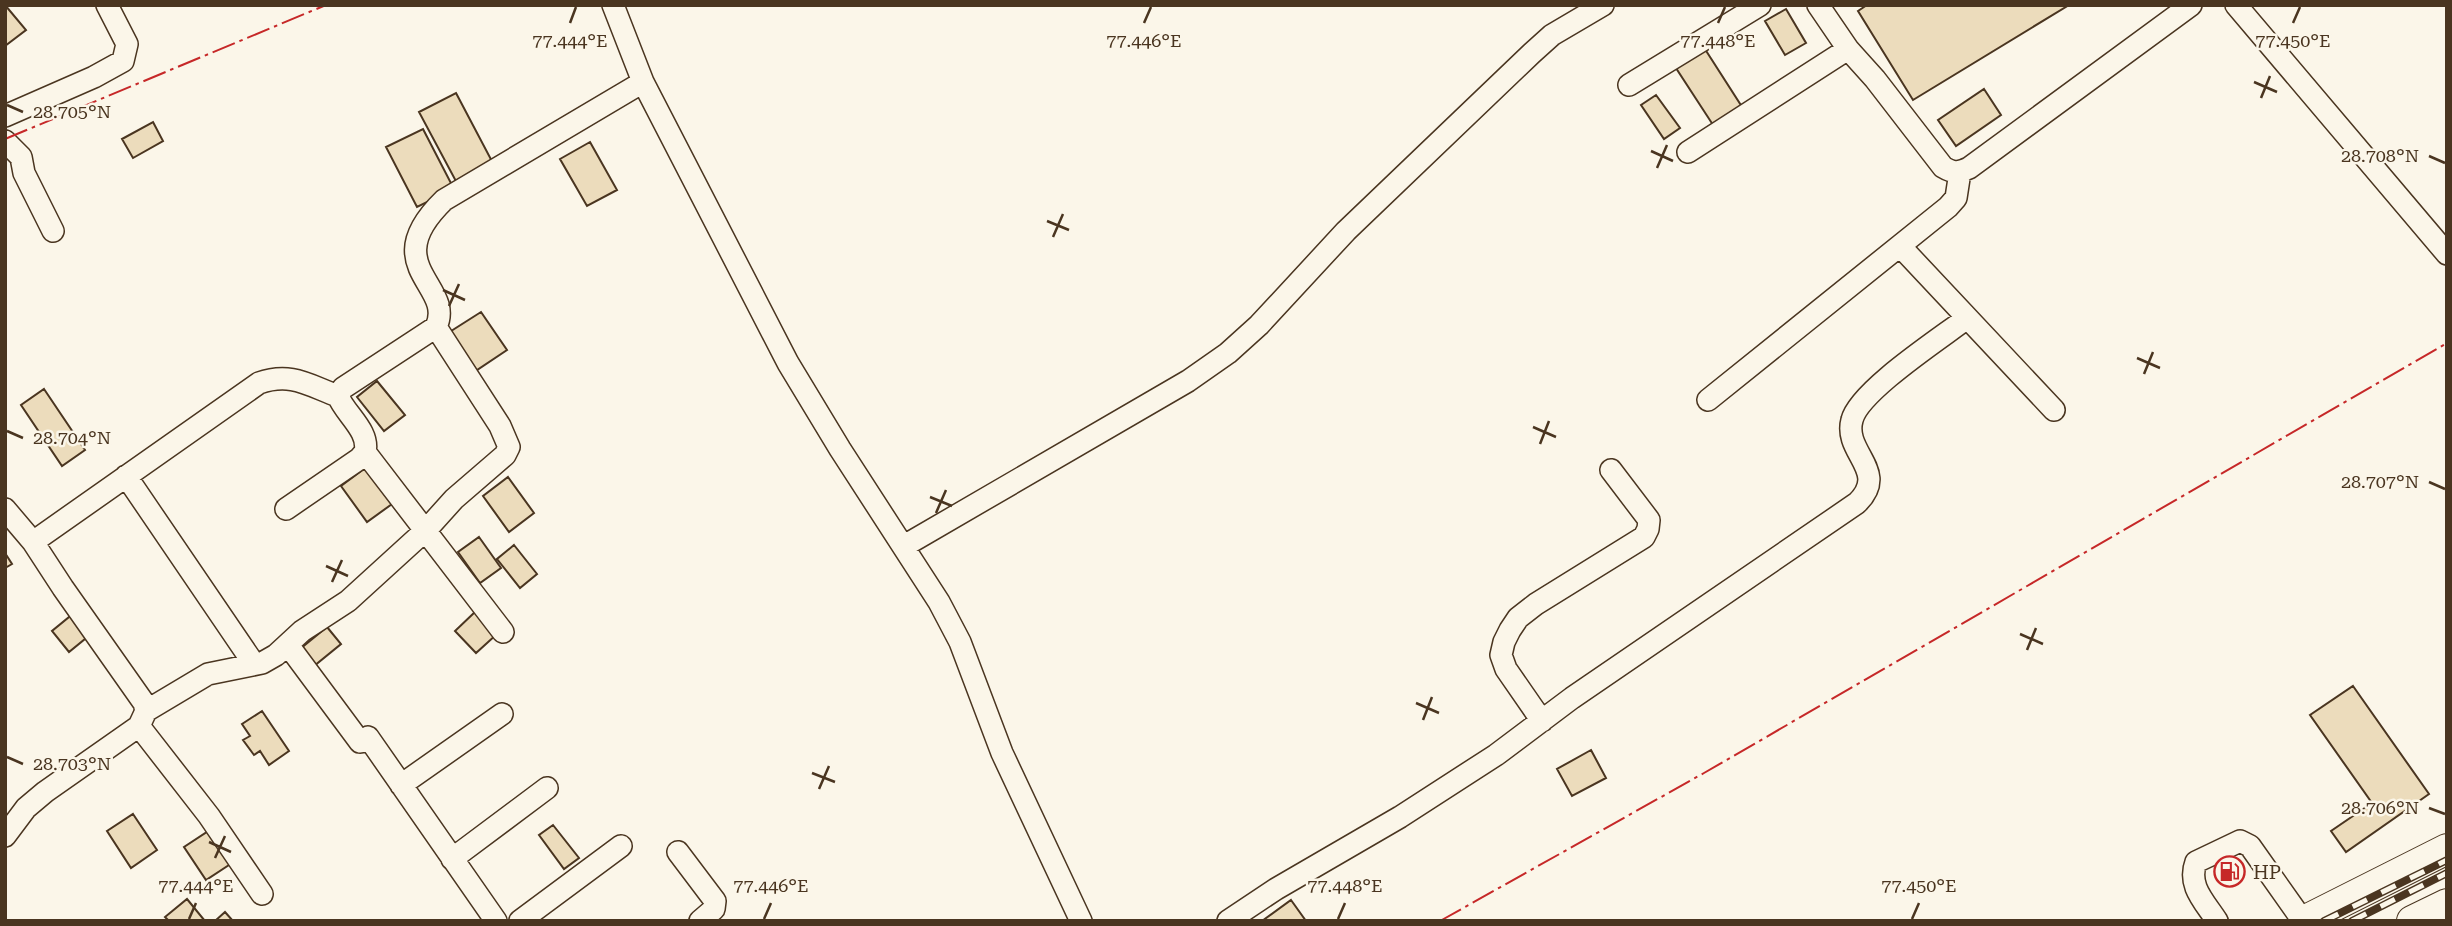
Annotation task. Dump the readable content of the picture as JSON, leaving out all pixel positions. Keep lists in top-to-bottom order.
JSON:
{
  "places": {
    "fuel station": ["HP"]
  },
  "coordinates": [
    "77.448°E",
    "77.450°E",
    "77.444°E",
    "77.446°E",
    "28.705°N",
    "28.708°N",
    "28.704°N",
    "28.707°N",
    "28.703°N",
    "28.706°N"
  ]
}
